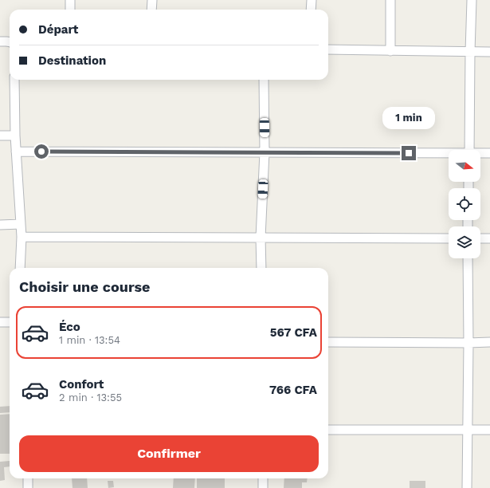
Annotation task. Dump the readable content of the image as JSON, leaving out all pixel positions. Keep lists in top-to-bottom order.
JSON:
{
  "north": "right",
  "page": {
    "banner": ["Départ", "Destination"],
    "bubble": "1 min",
    "heading": "Choisir une course",
    "list": [
      {
        "name": "Éco",
        "note": "1 min · 13:54",
        "value": "567 CFA"
      },
      {
        "name": "Confort",
        "note": "2 min · 13:55",
        "value": "766 CFA"
      }
    ],
    "buttons": "Confirmer"
  }
}
